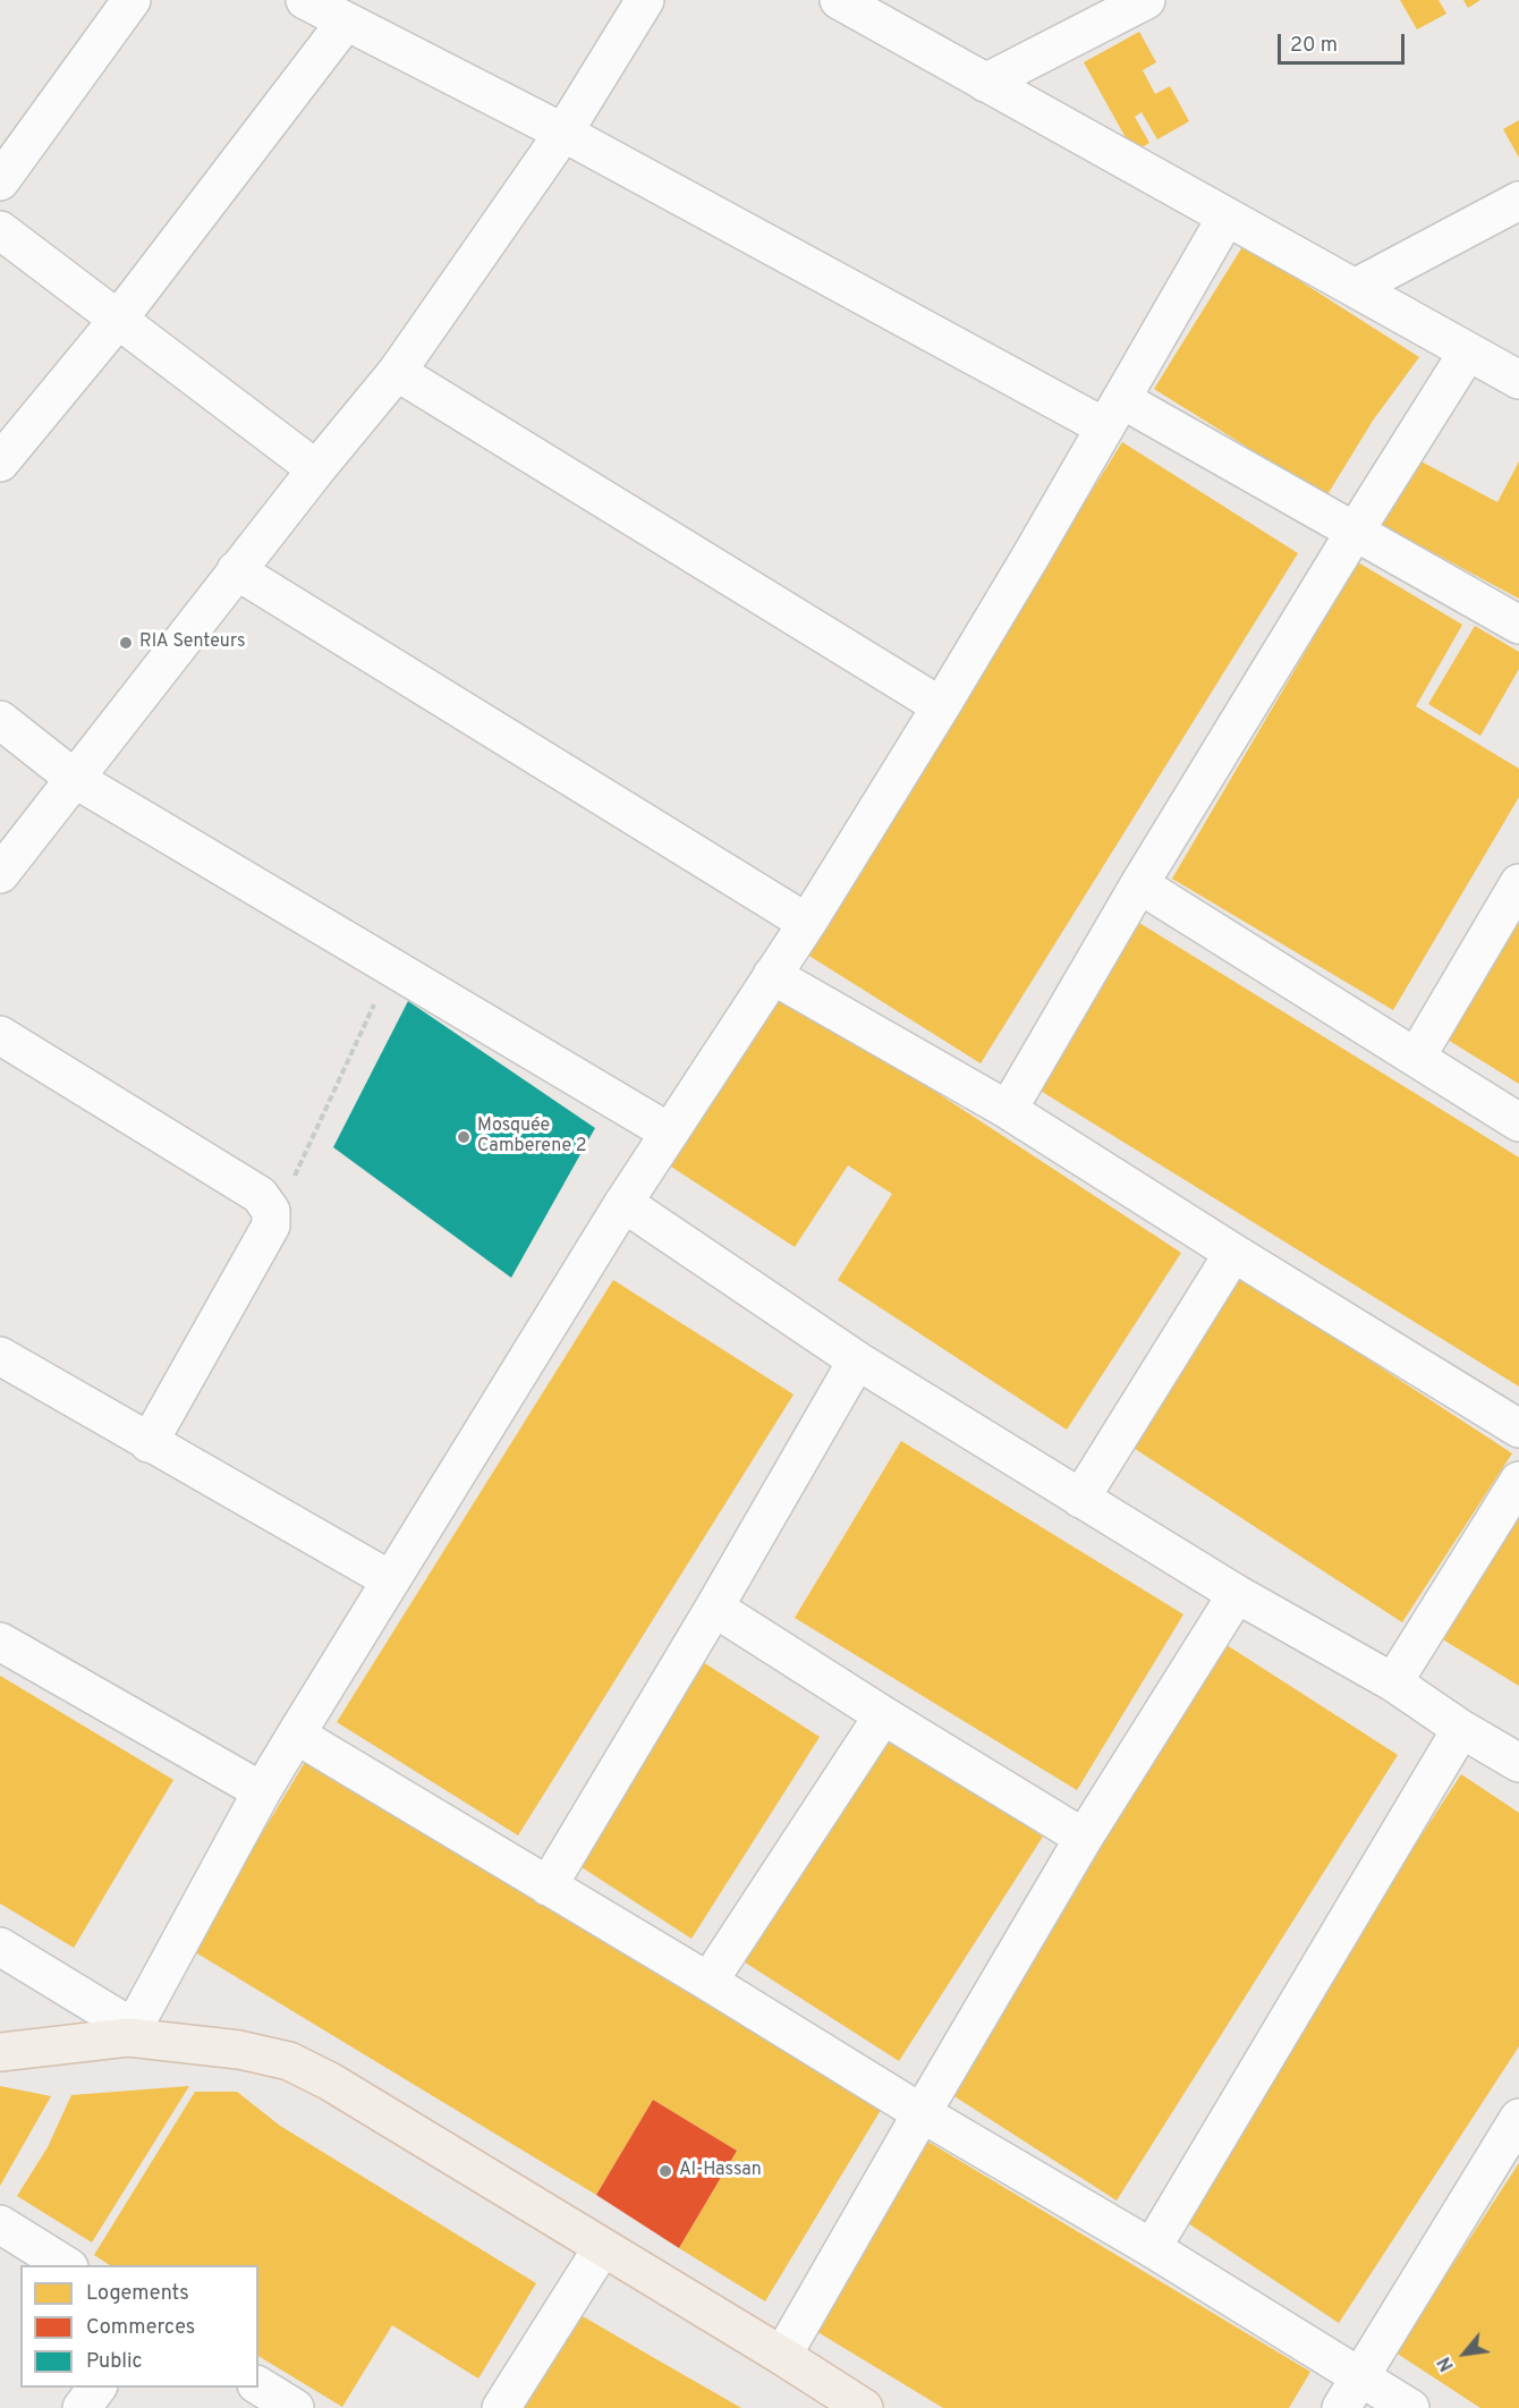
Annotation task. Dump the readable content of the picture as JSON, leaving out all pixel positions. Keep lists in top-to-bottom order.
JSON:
{
  "places": ["RIA Senteurs", "Mosquée Camberene 2", "Al-Hassan"],
  "legend": ["Logements", "Commerces", "Public"],
  "scale_bar": "20 m",
  "north": "bottom left"
}
